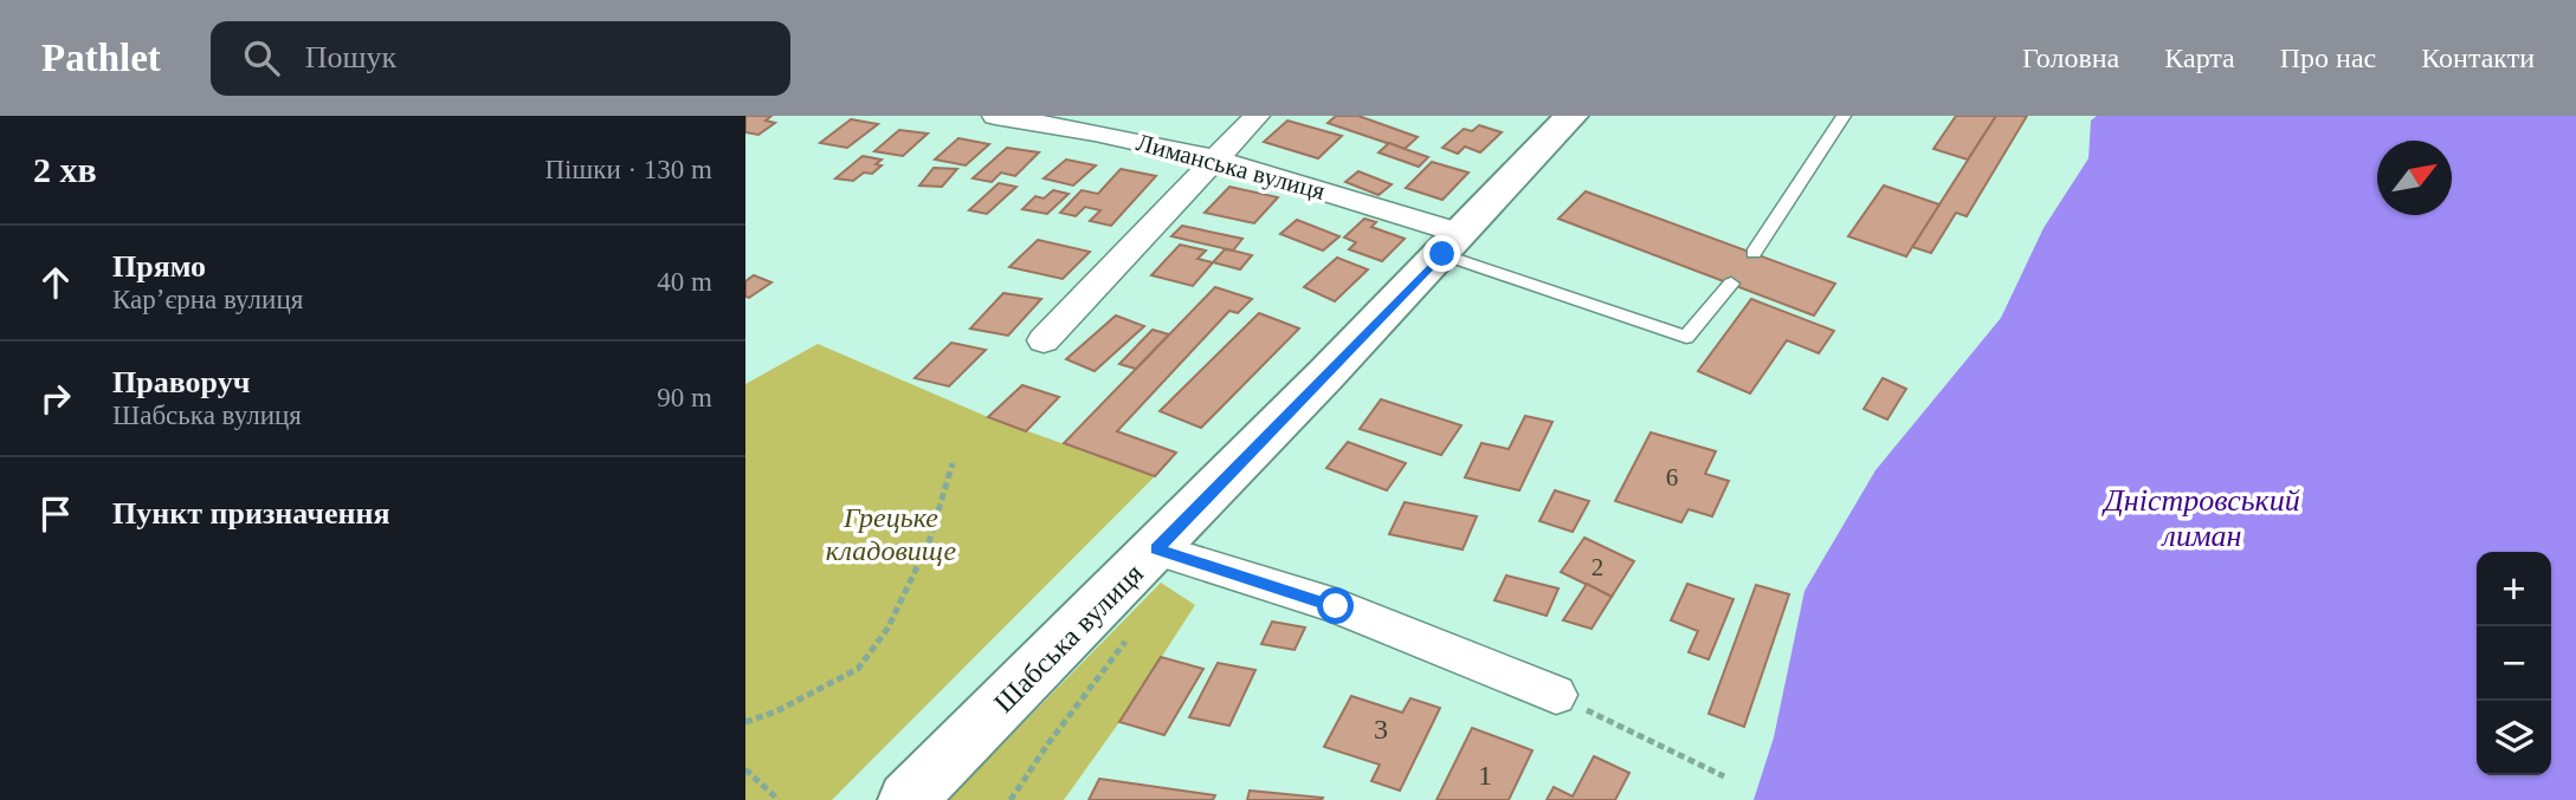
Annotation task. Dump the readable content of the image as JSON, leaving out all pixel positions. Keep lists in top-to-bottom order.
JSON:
{
  "streets": {
    "main road": ["Шабська вулиця"],
    "street": ["Лиманська вулиця"]
  },
  "crossings": [
    ["Лиманська вулиця", "Шабська вулиця"]
  ],
  "water": ["Дністровський лиман"],
  "parks": ["Грецьке кладовище"],
  "house_numbers": [
    "6",
    "2",
    "3",
    "1"
  ],
  "north": "top right",
  "page": {
    "header": "Pathlet",
    "search": "Пошук",
    "nav": [
      "Головна",
      "Карта",
      "Про нас",
      "Контакти"
    ],
    "heading": ["2 хв", "Пішки · 130 m"],
    "list": [
      ["Прямо", "Карʼєрна вулиця", "40 m"],
      ["Праворуч", "Шабська вулиця", "90 m"],
      "Пункт призначення"
    ],
    "map_buttons": ["+", "−"]
  }
}
